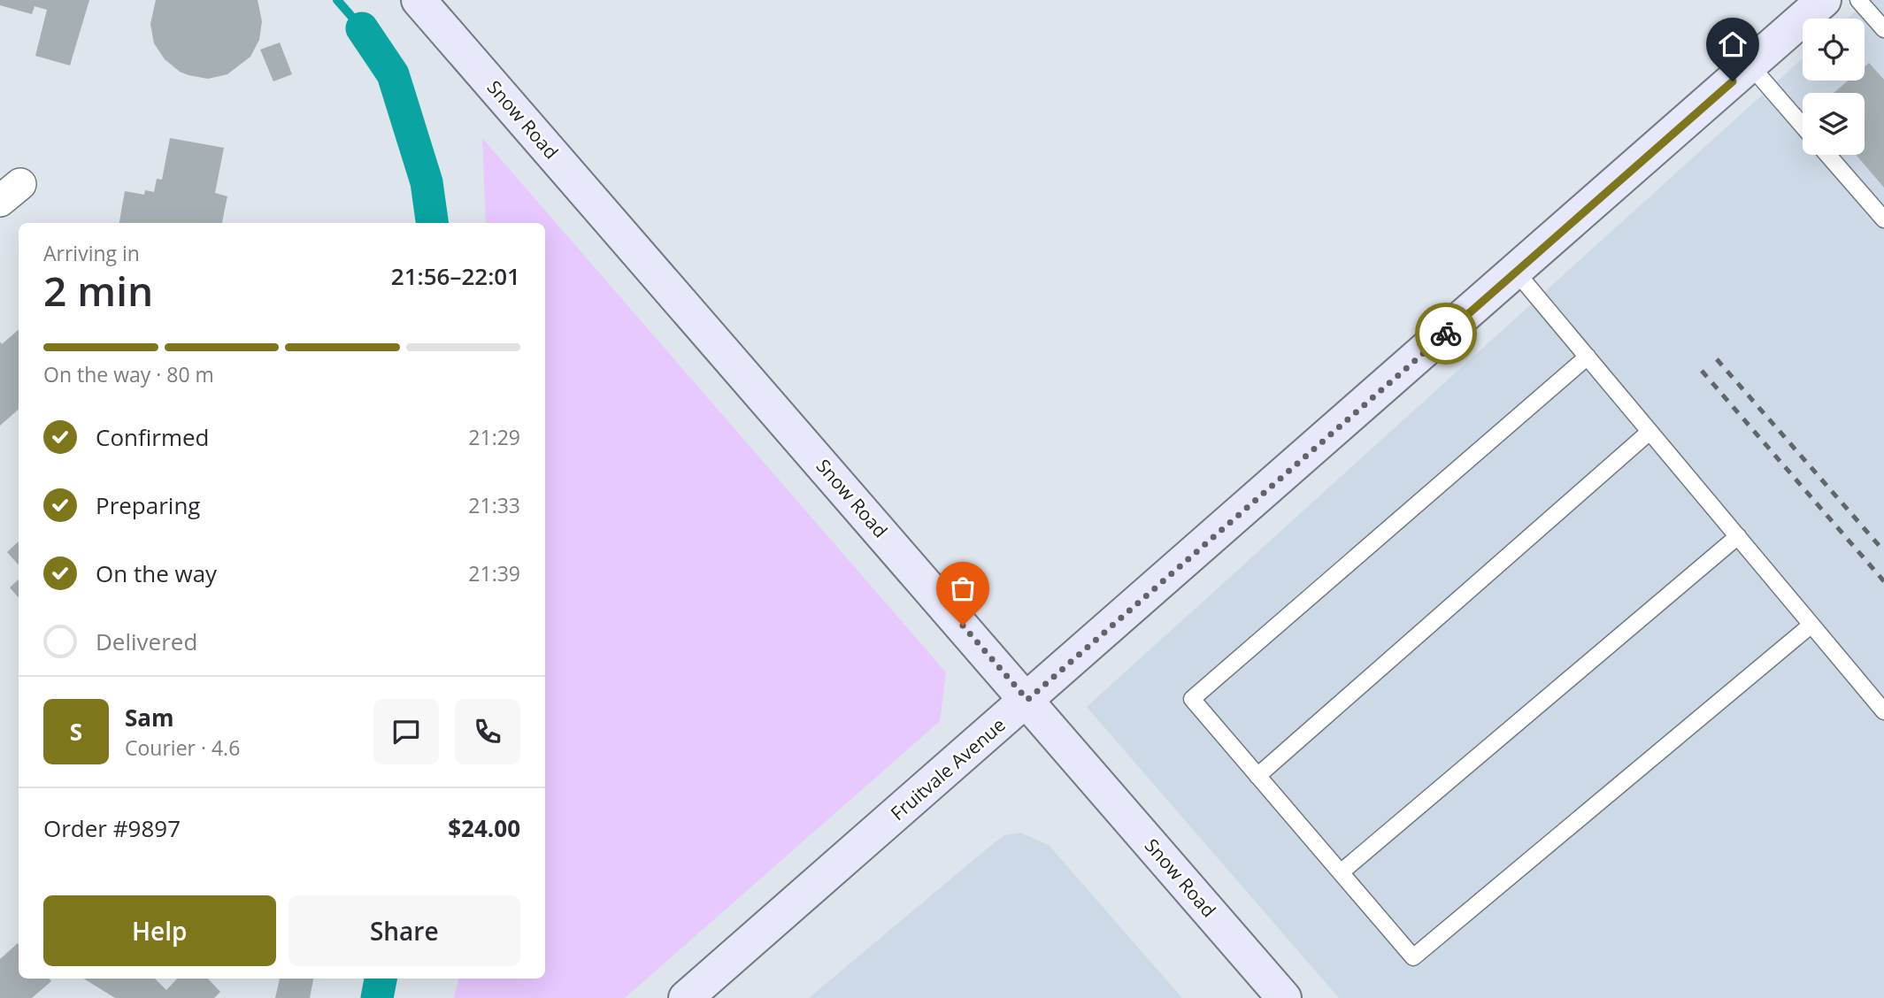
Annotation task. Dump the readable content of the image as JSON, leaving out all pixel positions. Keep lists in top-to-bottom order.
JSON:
{
  "streets": {
    "main road": ["Snow Road", "Fruitvale Avenue"]
  },
  "crossings": [
    ["Snow Road", "Fruitvale Avenue"]
  ],
  "page": {
    "heading": ["2 min", "Arriving in", "21:56–22:01"],
    "panel": [
      "Sam",
      "Courier · 4.6",
      "Order #9897",
      "$24.00"
    ],
    "bar": "On the way · 80 m",
    "list": [
      ["Confirmed", "21:29"],
      ["Preparing", "21:33"],
      ["On the way", "21:39"],
      "Delivered"
    ],
    "round": "S",
    "buttons": ["Help", "Share"]
  }
}
